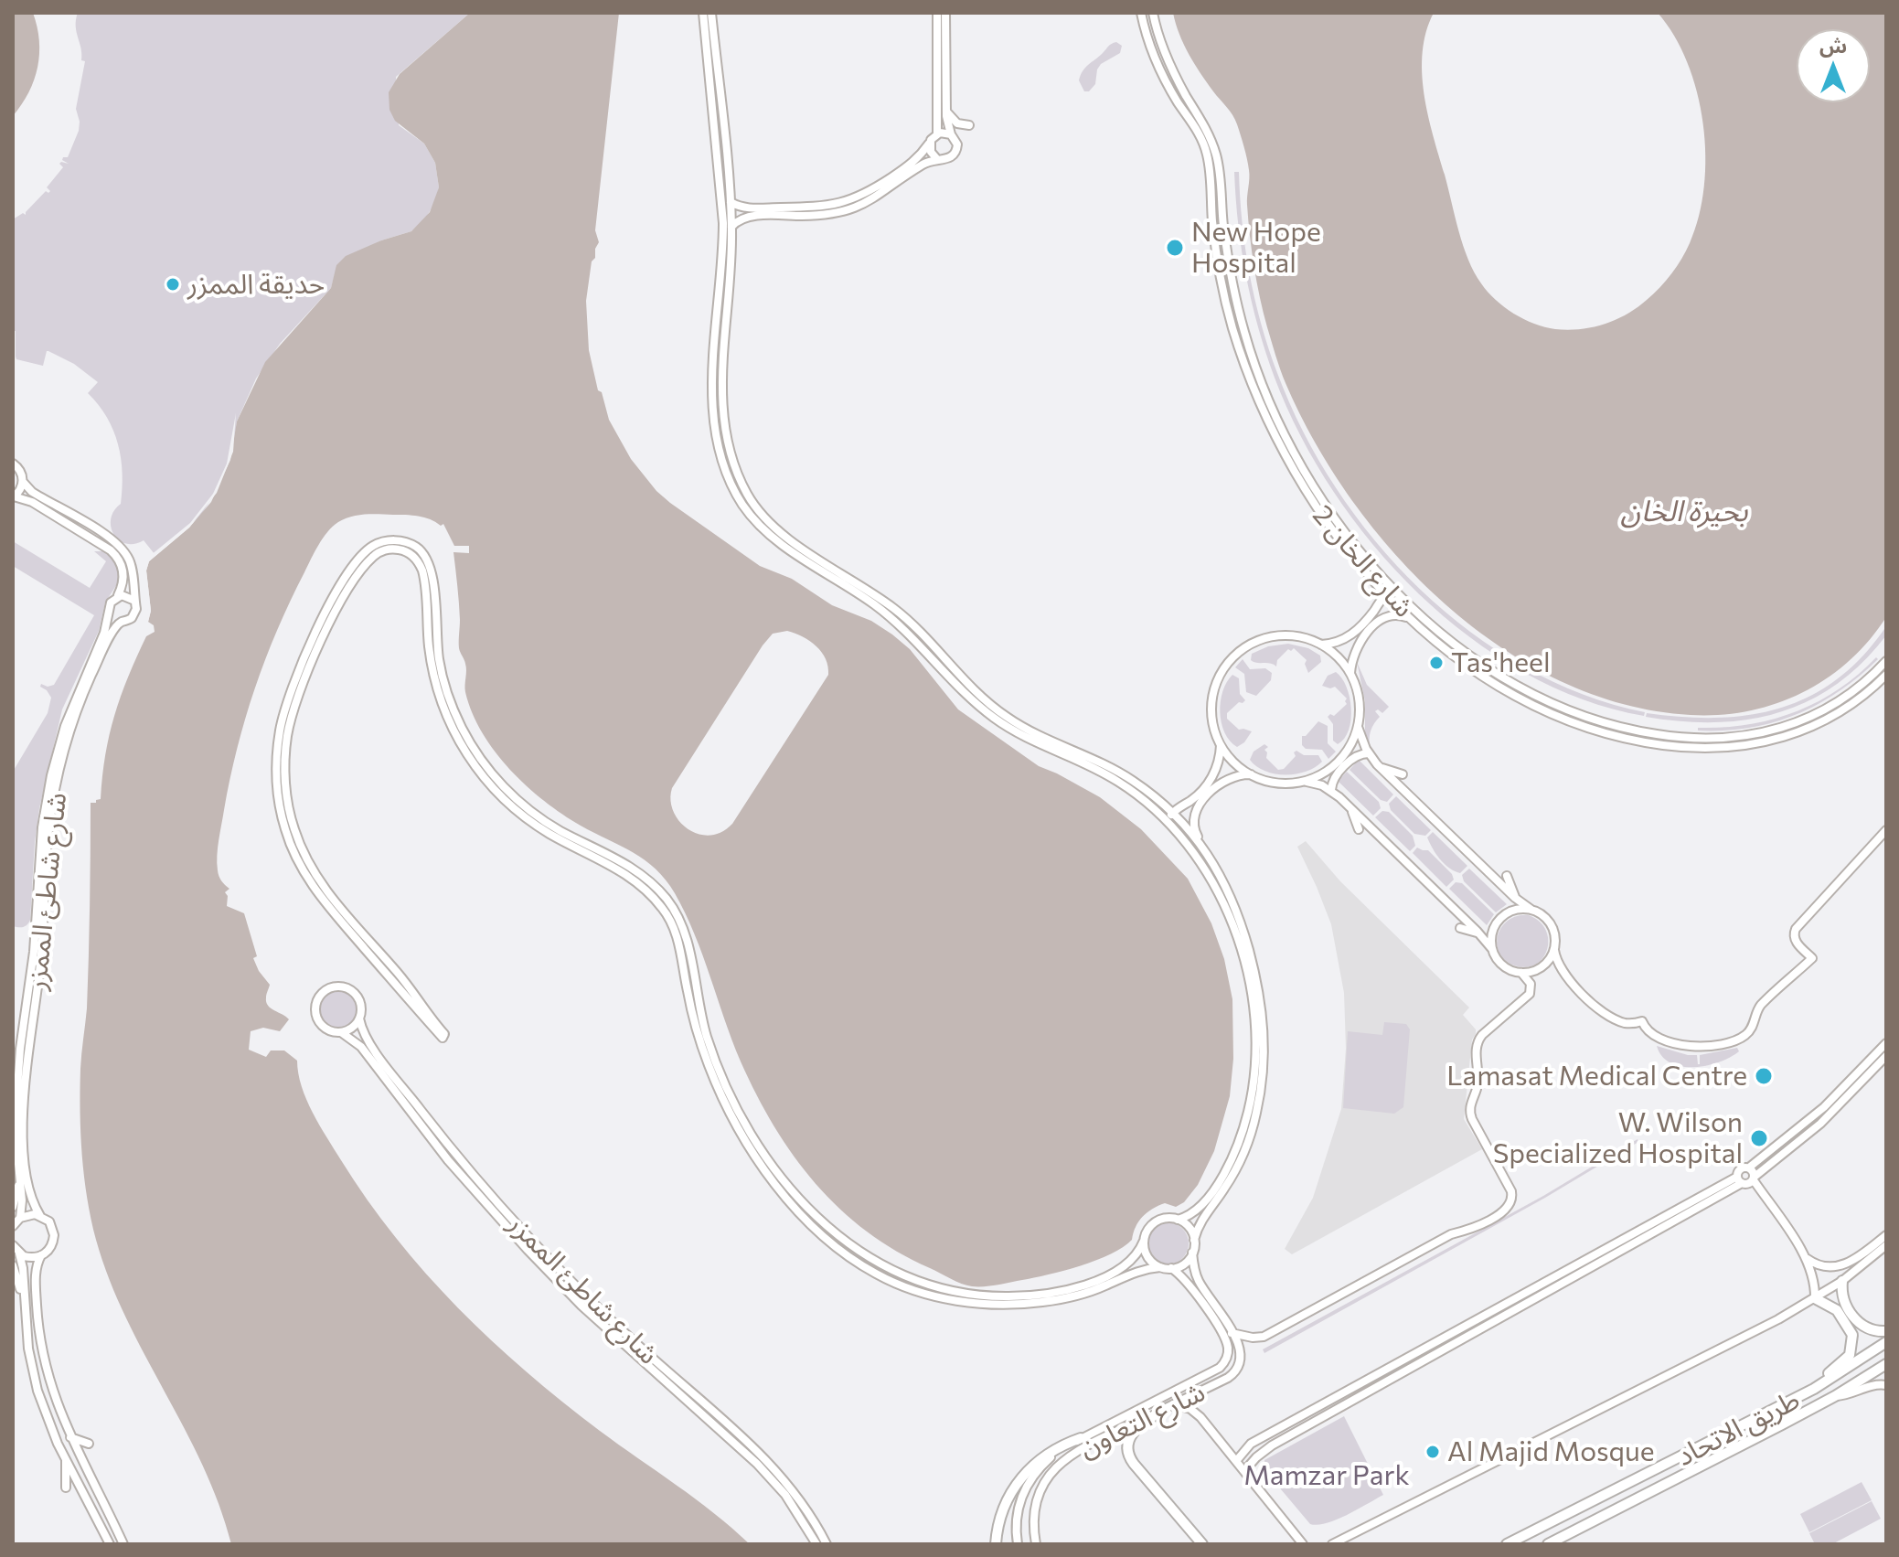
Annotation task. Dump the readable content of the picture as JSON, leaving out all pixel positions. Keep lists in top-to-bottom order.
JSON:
{
  "streets": {
    "highway": ["طريق الاتحاد"],
    "street": ["شارع الخان 2", "شارع شاطئ الممزر", "شارع التعاون"]
  },
  "water": ["بحيرة الخان"],
  "parks": ["Mamzar Park"],
  "places": [
    "New Hope Hospital",
    "حديقة الممزر",
    "Tas'heel",
    "Lamasat Medical Centre",
    "W. Wilson Specialized Hospital",
    "Al Majid Mosque"
  ],
  "north": "top"
}
